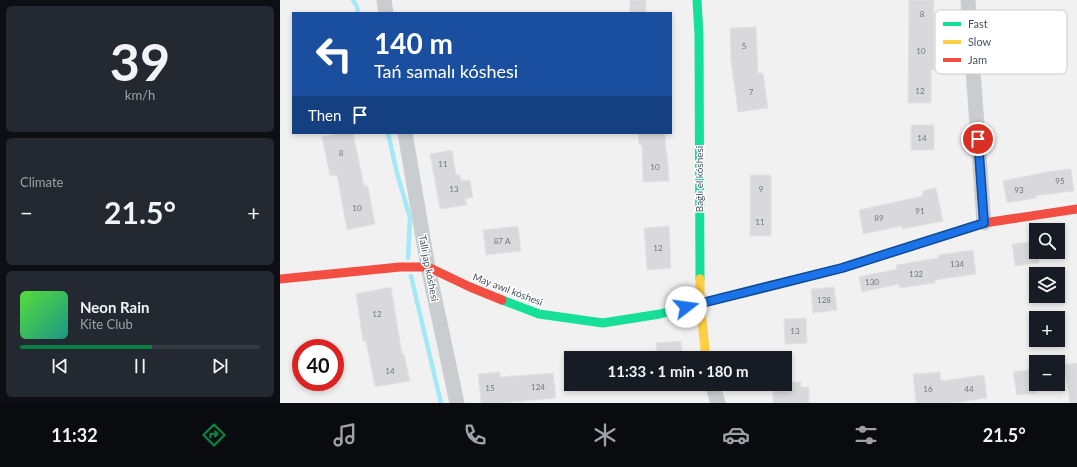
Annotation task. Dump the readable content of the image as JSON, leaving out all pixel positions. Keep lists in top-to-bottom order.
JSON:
{
  "streets": {
    "street": ["Baǵlı el kóshesi", "Tallı jap kóshesi", "May awıl kóshesi"]
  },
  "crossings": [
    ["Baǵlı el kóshesi", "May awıl kóshesi"],
    ["Tallı jap kóshesi", "May awıl kóshesi"]
  ],
  "house_numbers": [
    "8",
    "5",
    "10",
    "12",
    "7",
    "14",
    "8",
    "11",
    "10",
    "95",
    "13",
    "9",
    "93",
    "10",
    "91",
    "89",
    "11",
    "87 А",
    "12",
    "134",
    "132",
    "130",
    "128",
    "12",
    "13",
    "14",
    "124",
    "15",
    "16",
    "44"
  ],
  "legend": ["Fast", "Slow", "Jam"],
  "page": {
    "tile": [
      ["39", "km/h"],
      "Climate"
    ],
    "turn": ["140 m", "Tań samalı kóshesi"],
    "then": "Then",
    "heat": ["−", "21.5°", "+"],
    "map_buttons": ["+", "−"],
    "song": ["Neon Rain", "Kite Club"],
    "limit": "40",
    "trip": "11:33 · 1 min · 180 m",
    "tabs": ["11:32", "21.5°"]
  }
}
